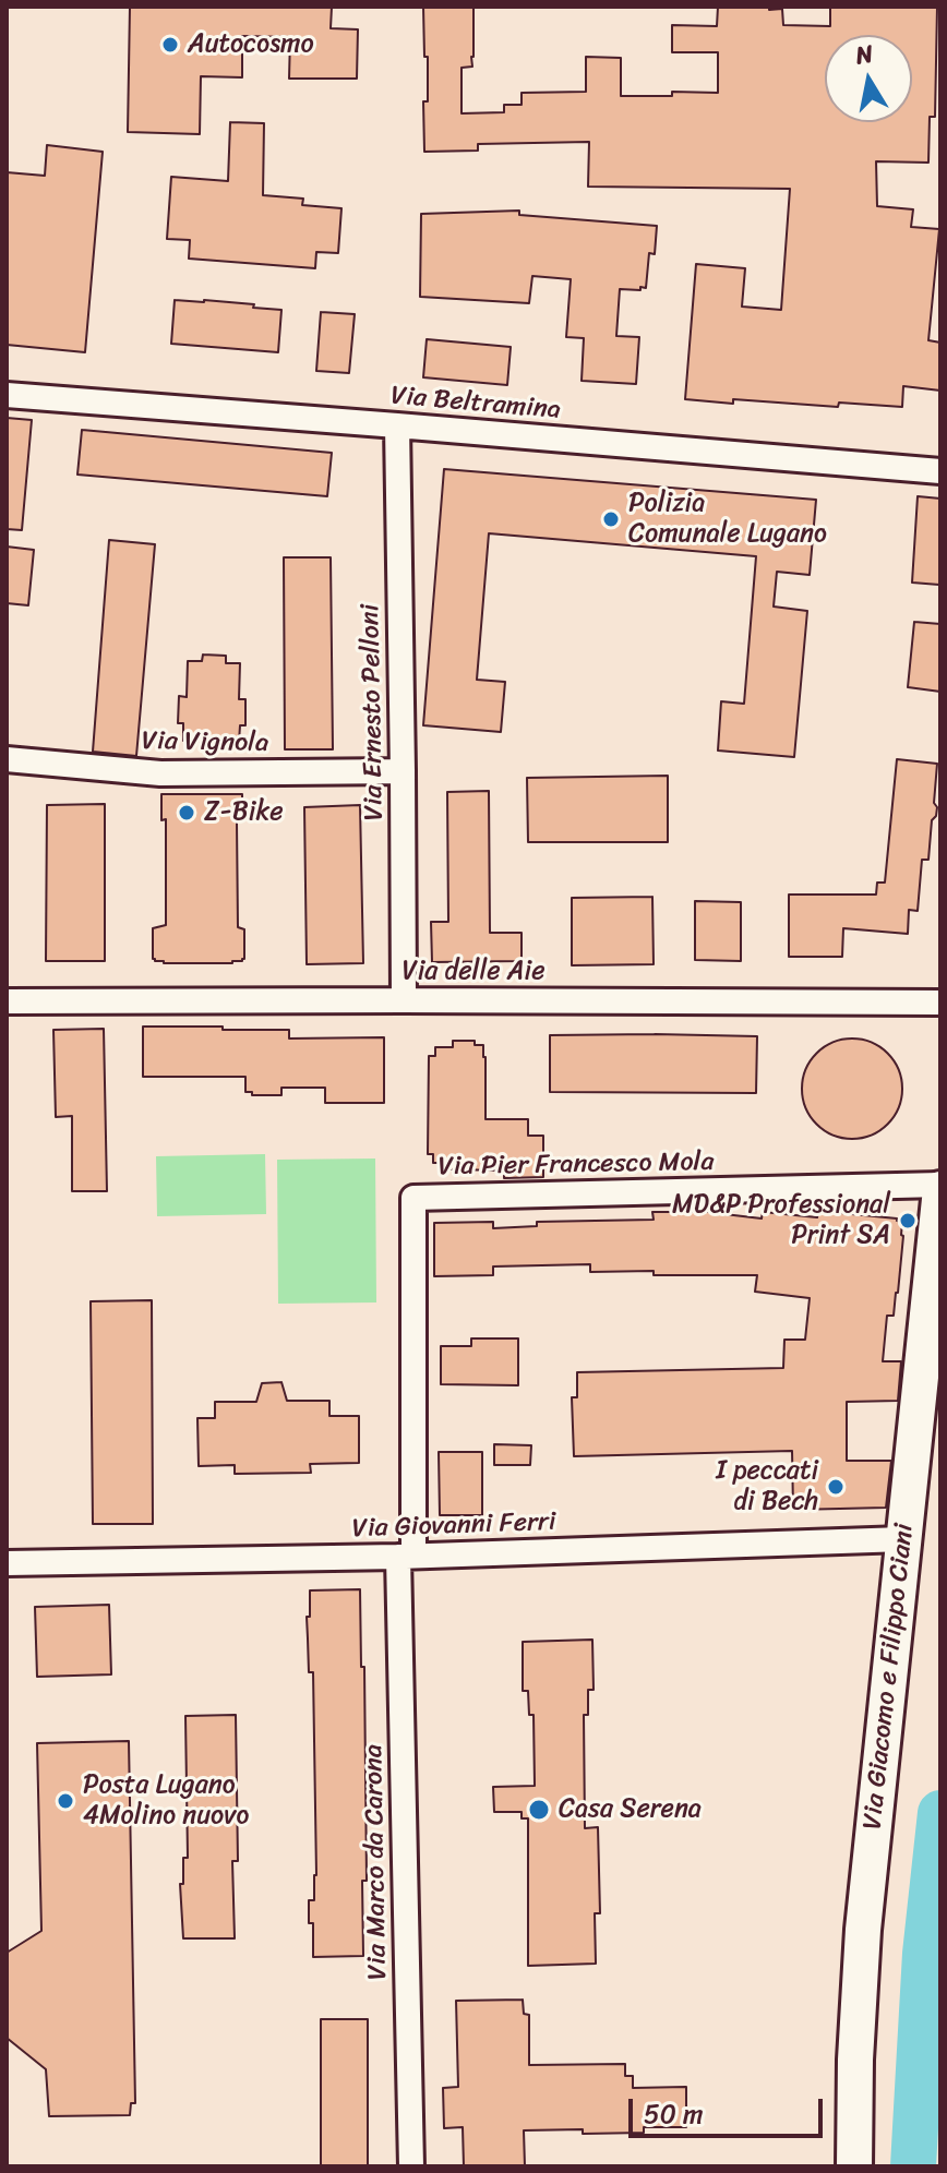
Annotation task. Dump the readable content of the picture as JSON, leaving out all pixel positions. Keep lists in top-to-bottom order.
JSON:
{
  "streets": {
    "main road": ["Via Giacomo e Filippo Ciani"],
    "street": [
      "Via Beltramina",
      "Via Ernesto Pelloni",
      "Via Vignola",
      "Via delle Aie",
      "Via Pier Francesco Mola",
      "Via Giovanni Ferri",
      "Via Marco da Carona"
    ]
  },
  "crossings": [
    ["Via Beltramina", "Via Ernesto Pelloni"],
    ["Via Ernesto Pelloni", "Via Vignola"],
    ["Via Ernesto Pelloni", "Via delle Aie"],
    ["Via Pier Francesco Mola", "Via Giovanni Ferri"],
    ["Via Pier Francesco Mola", "Via Giacomo e Filippo Ciani"],
    ["Via Pier Francesco Mola", "Via Marco da Carona"],
    ["Via Giovanni Ferri", "Via Giacomo e Filippo Ciani"],
    ["Via Giovanni Ferri", "Via Marco da Carona"]
  ],
  "places": [
    "Autocosmo",
    "Polizia Comunale Lugano",
    "Z-Bike",
    "MD&P Professional Print SA",
    "I peccati di Bech",
    "Posta Lugano 4Molino nuovo",
    "Casa Serena"
  ],
  "scale_bar": "50 m",
  "north": "top"
}
